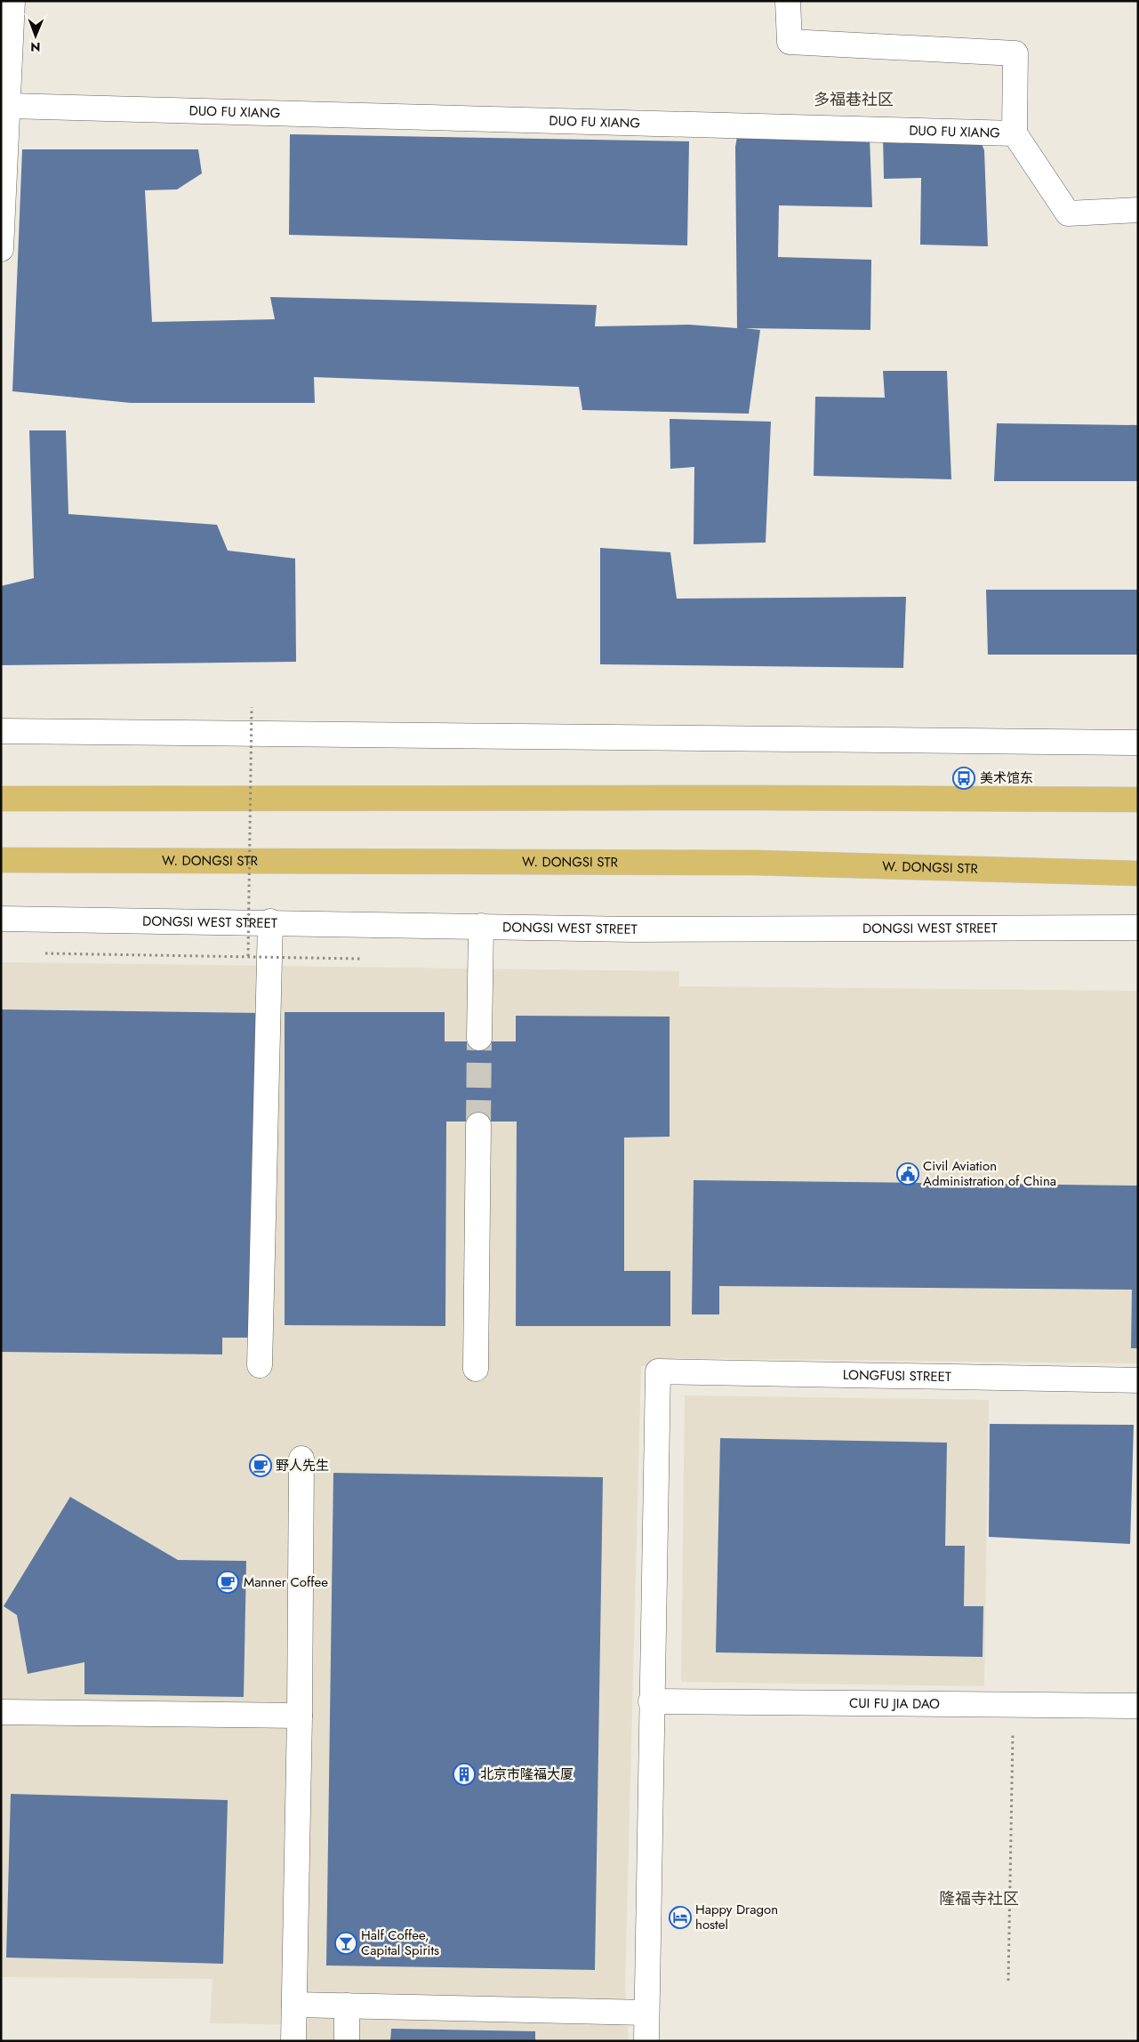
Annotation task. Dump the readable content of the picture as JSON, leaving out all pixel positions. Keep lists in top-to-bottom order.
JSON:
{
  "streets": {
    "main road": ["W. DONGSI STR"],
    "street": [
      "DUO FU XIANG",
      "DONGSI WEST STREET",
      "LONGFUSI STREET",
      "CUI FU JIA DAO"
    ]
  },
  "crossings": [
    ["LONGFUSI STREET", "CUI FU JIA DAO"]
  ],
  "districts": ["多福巷社区", "隆福寺社区"],
  "places": {
    "bus stop": ["美术馆东"],
    "public building": ["Civil Aviation Administration of China"],
    "cafe": ["野人先生", "Manner Coffee"],
    "building": ["北京市隆福大厦"],
    "hotel": ["Happy Dragon hostel"],
    "bar": ["Half Coffee, Capital Spirits"]
  },
  "north": "bottom"
}
